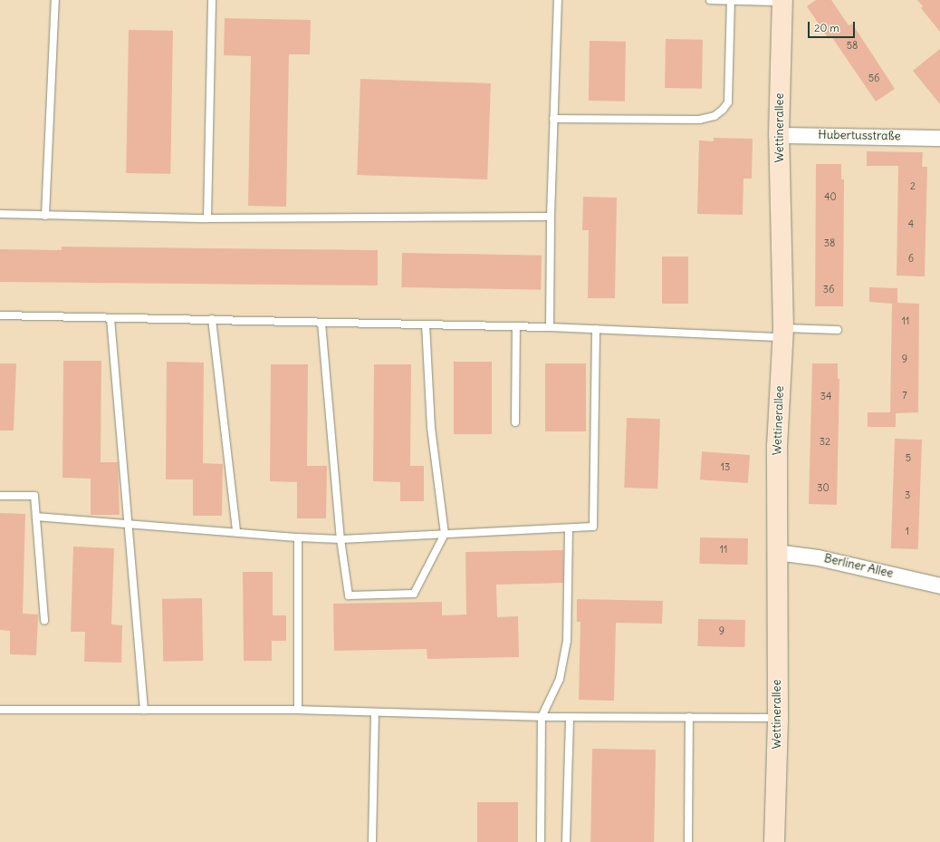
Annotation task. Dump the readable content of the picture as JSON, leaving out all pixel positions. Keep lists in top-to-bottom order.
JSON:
{
  "streets": {
    "street": ["Wettinerallee", "Hubertusstraße", "Berliner Allee"]
  },
  "crossings": [
    ["Wettinerallee", "Hubertusstraße"],
    ["Wettinerallee", "Berliner Allee"]
  ],
  "house_numbers": [
    "58",
    "56",
    "2",
    "40",
    "4",
    "38",
    "6",
    "36",
    "11",
    "9",
    "7",
    "34",
    "32",
    "5",
    "13",
    "30",
    "3",
    "1",
    "11",
    "9"
  ],
  "scale_bar": "20 m"
}
